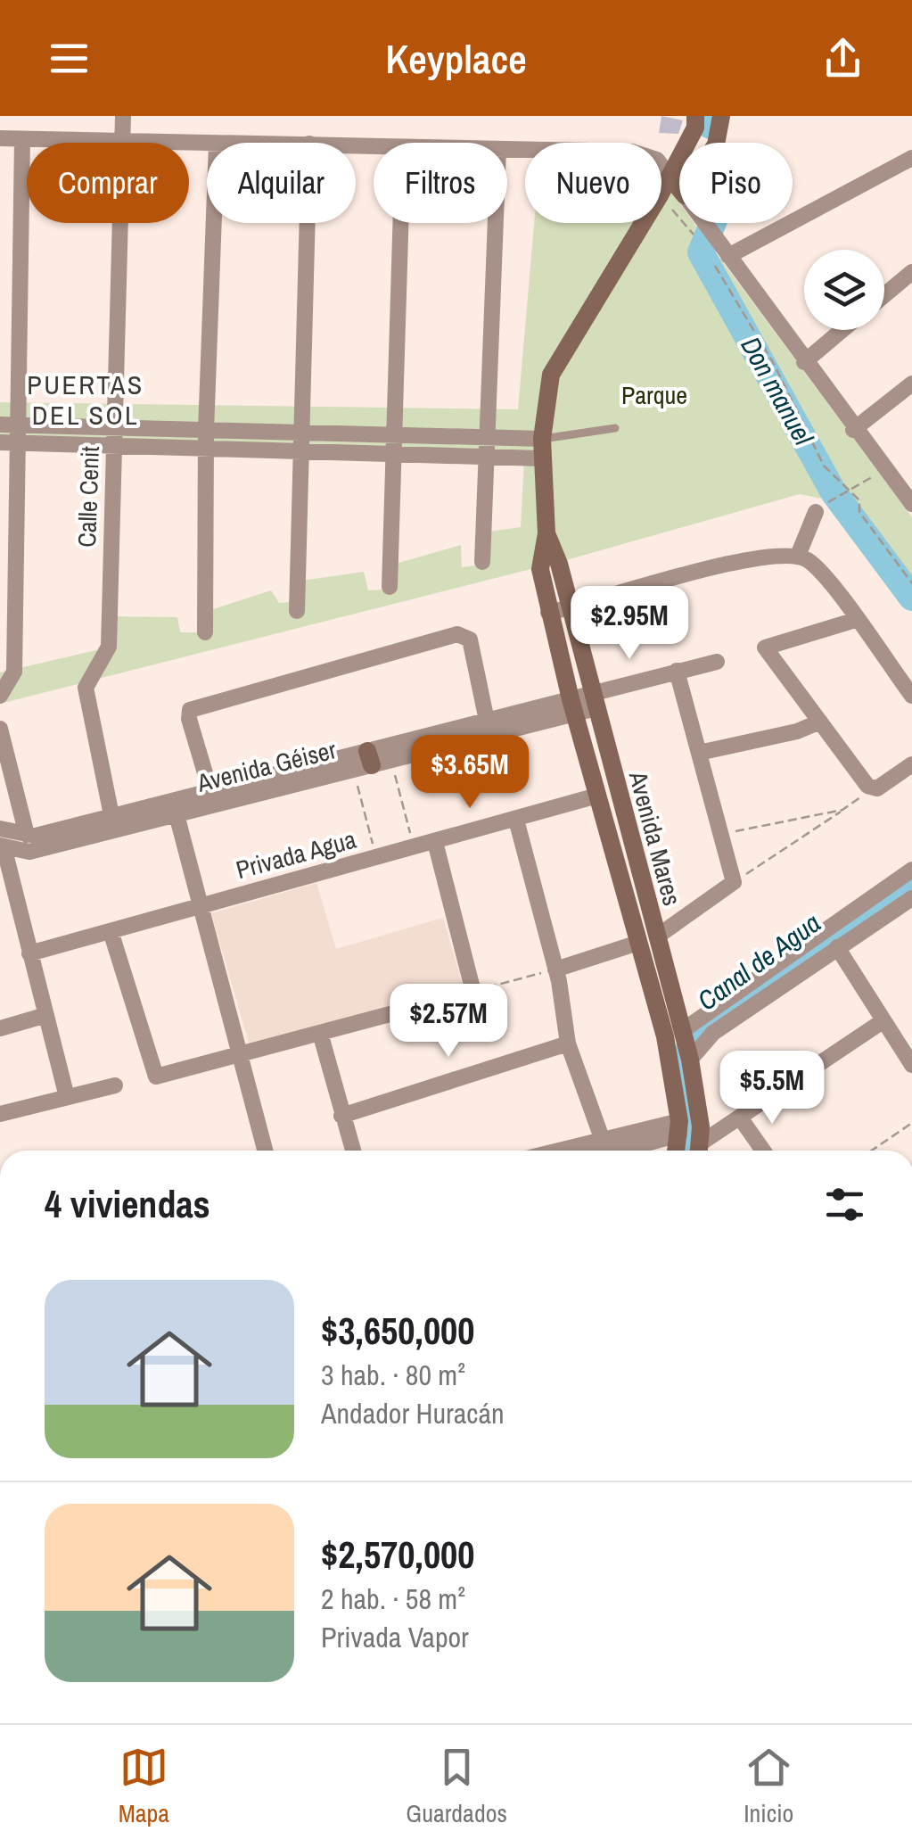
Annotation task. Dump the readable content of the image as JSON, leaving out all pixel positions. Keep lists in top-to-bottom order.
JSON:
{
  "streets": {
    "main road": ["Avenida Mares"],
    "street": ["Calle Cenit", "Avenida Géiser", "Privada Agua"]
  },
  "crossings": [
    ["Calle Cenit", "Avenida Géiser"],
    ["Avenida Géiser", "Avenida Mares"],
    ["Avenida Mares", "Privada Agua"]
  ],
  "districts": ["PUERTAS DEL SOL"],
  "water": ["Don manuel", "Canal de Agua"],
  "parks": ["Parque"],
  "page": {
    "header": "Keyplace",
    "chip": [
      "Comprar",
      "Alquilar",
      "Filtros",
      "Nuevo",
      "Piso"
    ],
    "price": [
      "$2.95M",
      "$3.65M",
      "$2.57M",
      "$5.5M"
    ],
    "heading": "4 viviendas",
    "list": [
      {
        "name": "$3,650,000",
        "note": "3 hab. · 80 m² · Andador Huracán"
      },
      {
        "name": "$2,570,000",
        "note": "2 hab. · 58 m² · Privada Vapor"
      }
    ],
    "tabs": ["Mapa", "Guardados", "Inicio"]
  }
}
